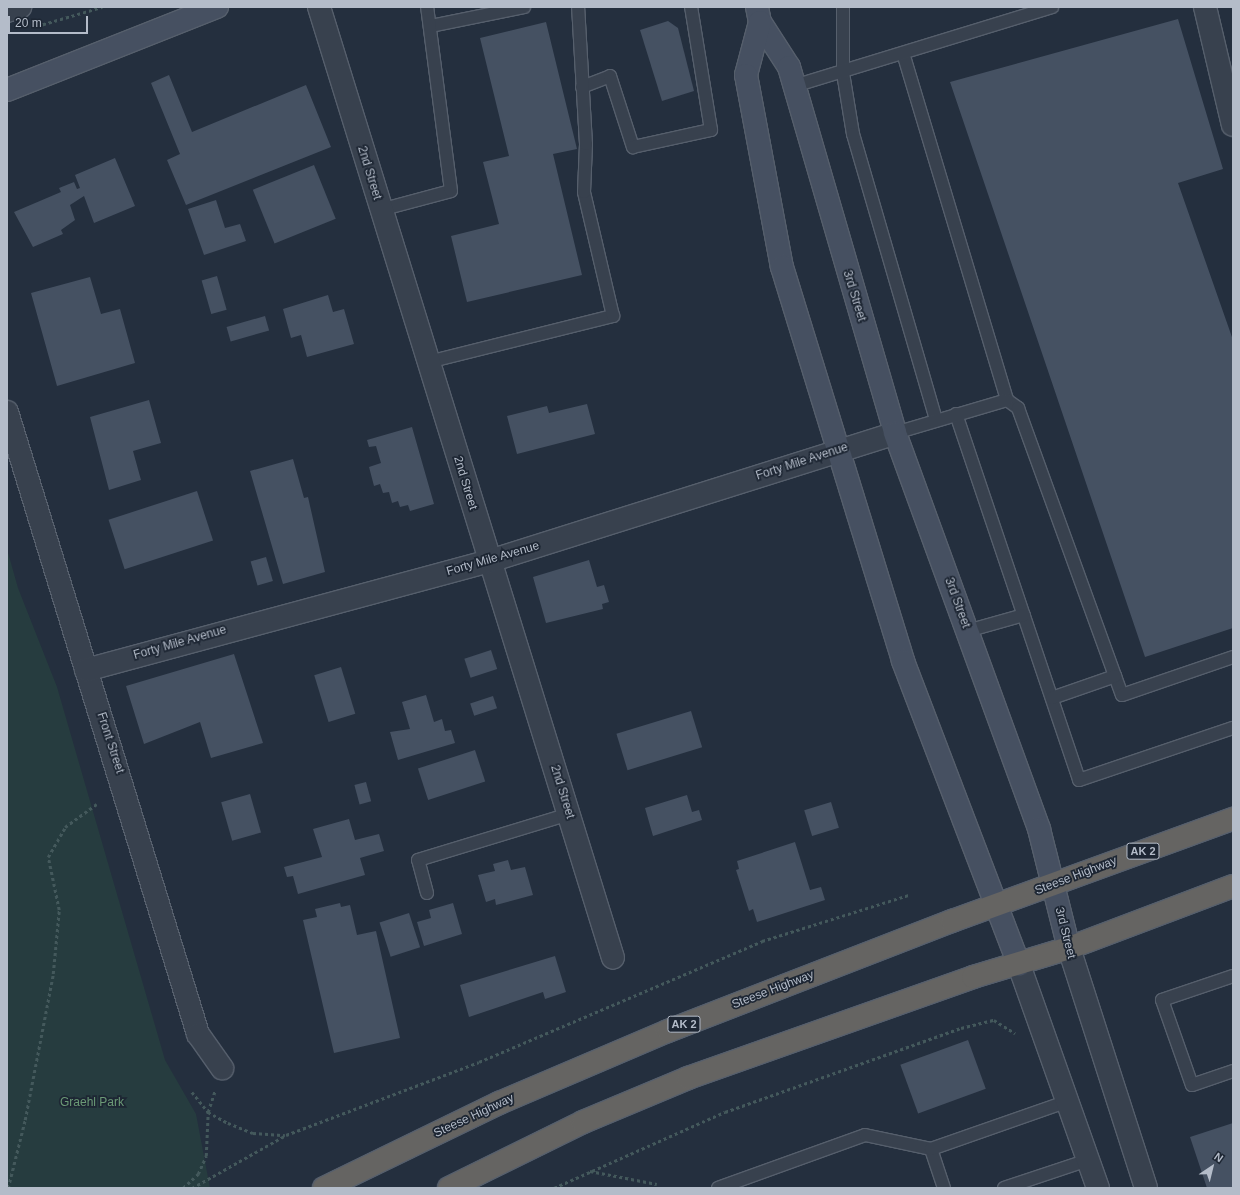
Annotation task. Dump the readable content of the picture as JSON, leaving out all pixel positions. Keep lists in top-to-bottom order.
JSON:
{
  "streets": {
    "highway": ["AK 2", "Steese Highway"],
    "main road": ["3rd Street"],
    "street": ["2nd Street", "Forty Mile Avenue", "Front Street"]
  },
  "crossings": [
    ["2nd Street", "Forty Mile Avenue"],
    ["3rd Street", "Forty Mile Avenue"],
    ["3rd Street", "Steese Highway"],
    ["Forty Mile Avenue", "Front Street"]
  ],
  "parks": ["Graehl Park"],
  "scale_bar": "20 m",
  "north": "top right"
}
